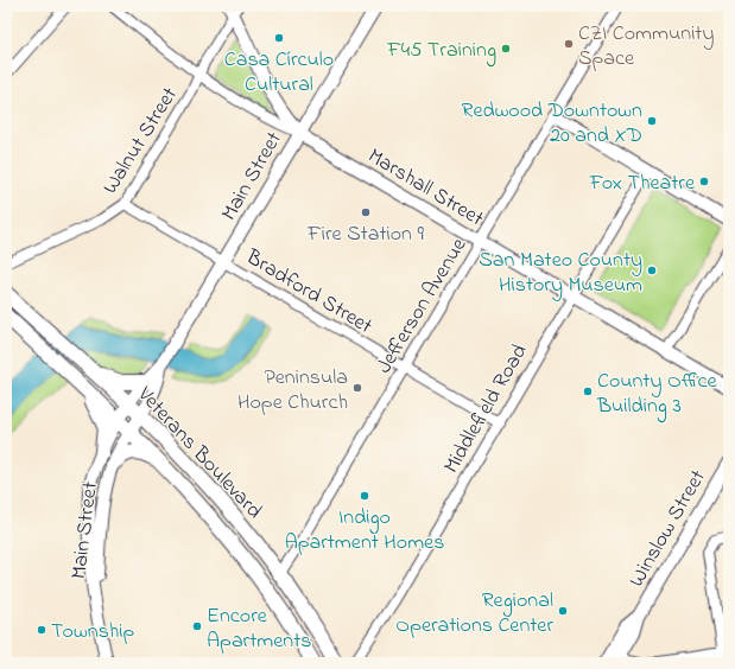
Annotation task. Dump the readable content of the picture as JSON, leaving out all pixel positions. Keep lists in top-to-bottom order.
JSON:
{
  "streets": {
    "main road": ["Veterans Boulevard"],
    "street": [
      "Walnut Street",
      "Main Street",
      "Marshall Street",
      "Bradford Street",
      "Jefferson Avenue",
      "Middlefield Road",
      "Winslow Street"
    ]
  },
  "crossings": [
    ["Walnut Street", "Marshall Street"],
    ["Walnut Street", "Bradford Street"],
    ["Main Street", "Marshall Street"],
    ["Main Street", "Bradford Street"],
    ["Main Street", "Veterans Boulevard"],
    ["Marshall Street", "Jefferson Avenue"],
    ["Marshall Street", "Middlefield Road"],
    ["Bradford Street", "Jefferson Avenue"],
    ["Bradford Street", "Middlefield Road"],
    ["Jefferson Avenue", "Veterans Boulevard"]
  ],
  "places": [
    "Casa Círculo Cultural",
    "CZI Community Space",
    "F45 Training",
    "Redwood Downtown 20 and XD",
    "Fox Theatre",
    "Fire Station 9",
    "San Mateo County History Museum",
    "Peninsula Hope Church",
    "County Office Building 3",
    "Indigo Apartment Homes",
    "Regional Operations Center",
    "Encore Apartments",
    "Township"
  ]
}
